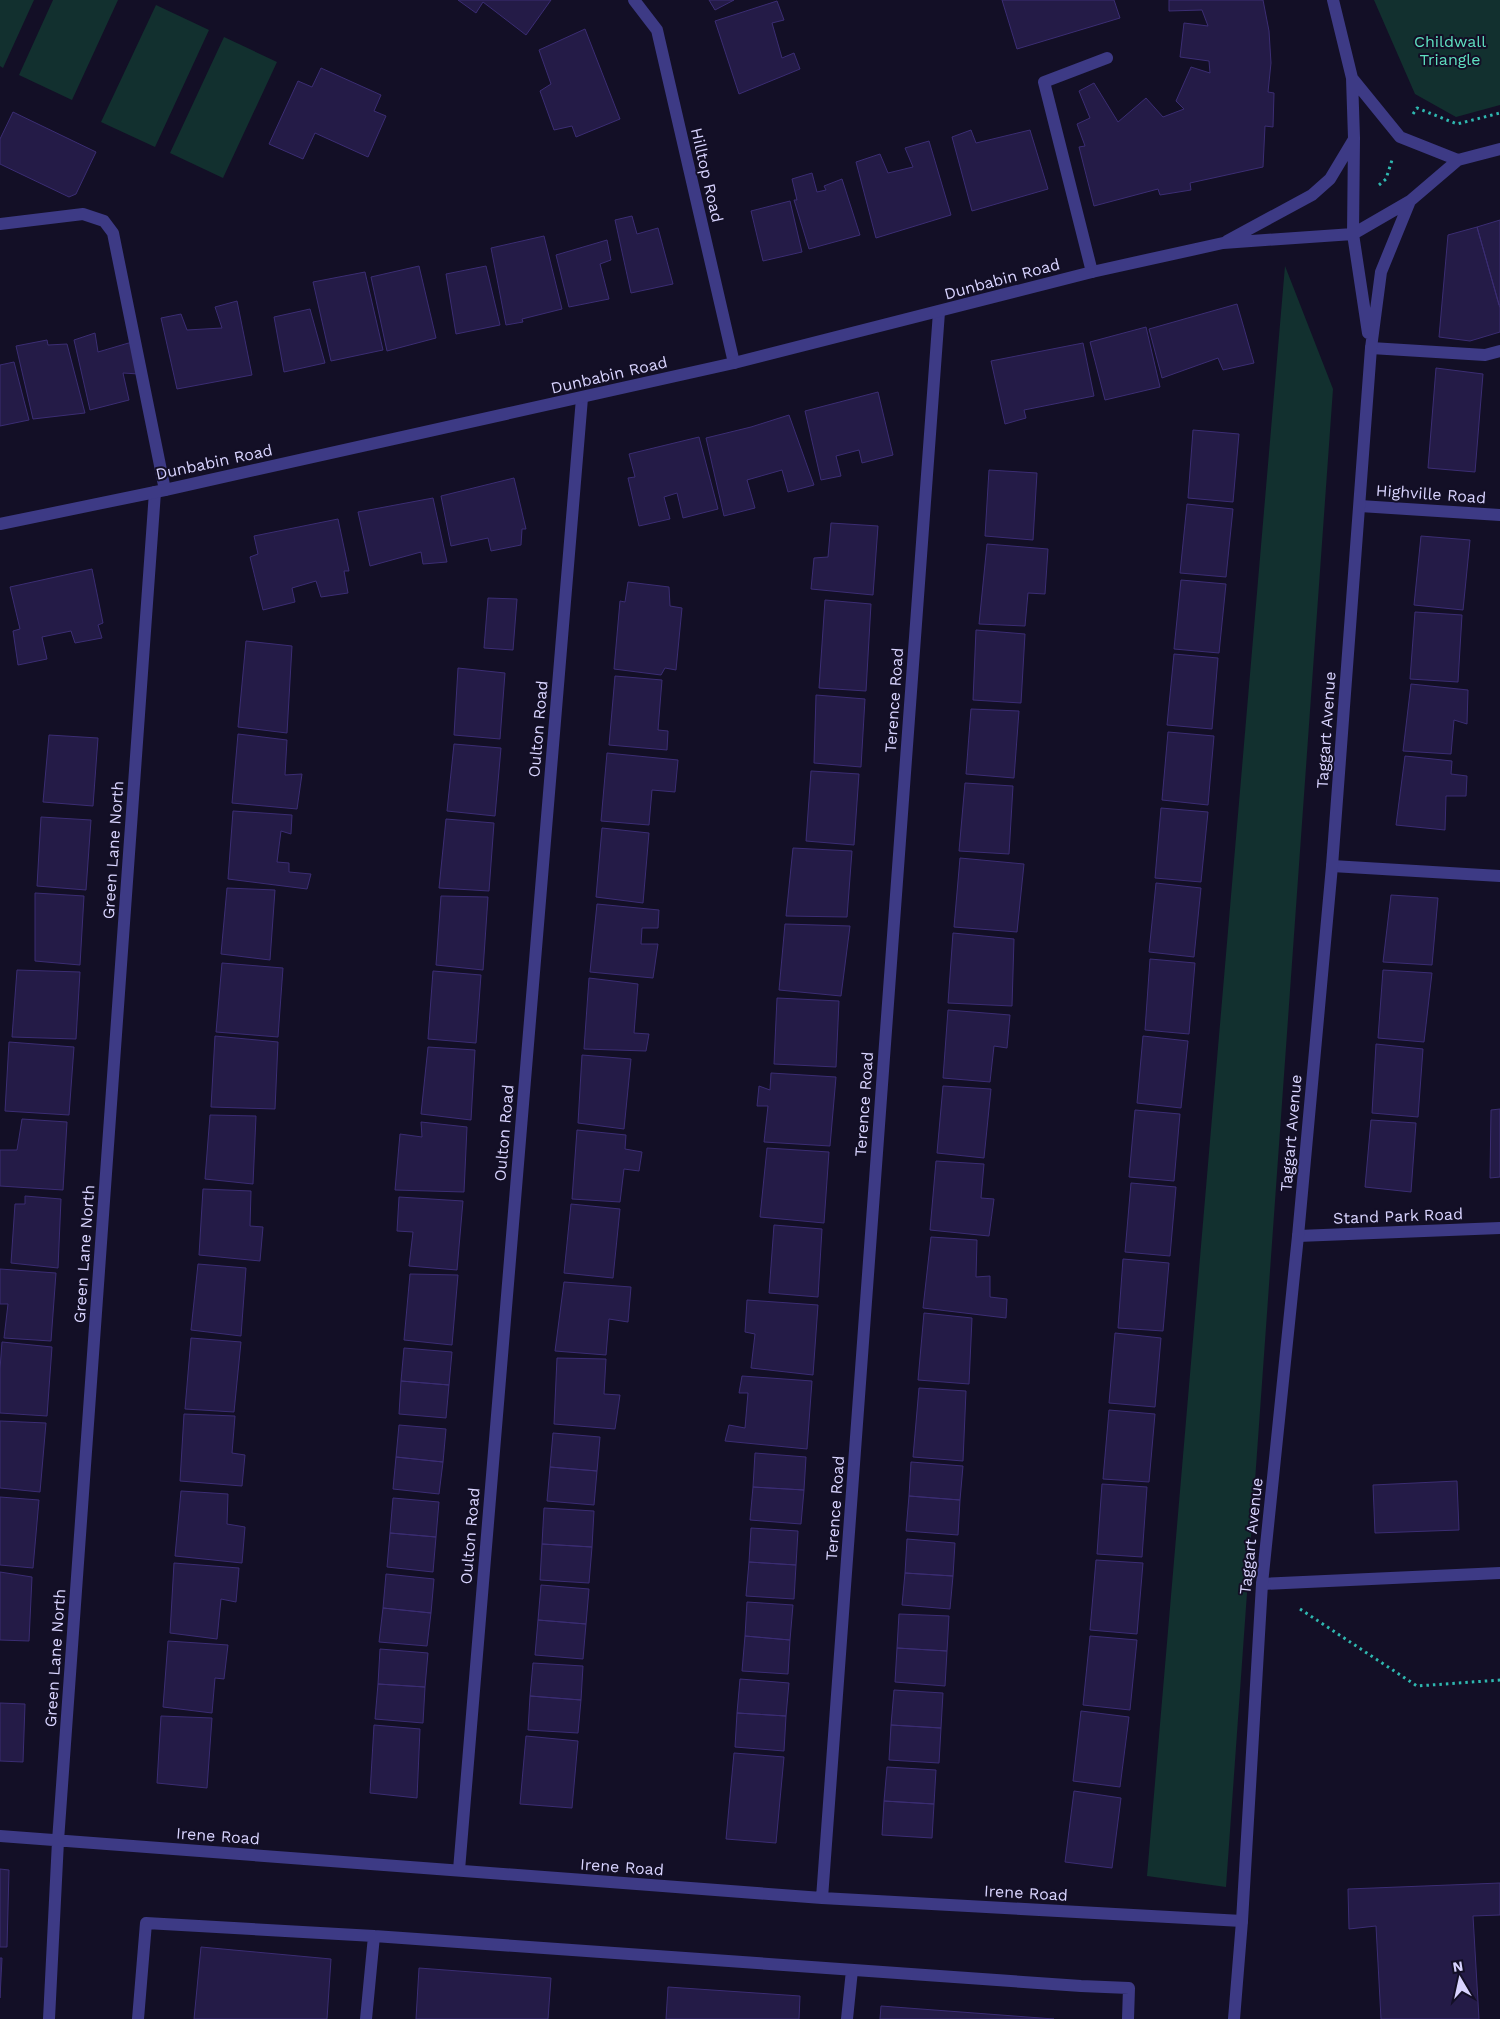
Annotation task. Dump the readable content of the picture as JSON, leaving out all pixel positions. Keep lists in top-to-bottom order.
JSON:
{
  "streets": {
    "street": [
      "Hilltop Road",
      "Dunbabin Road",
      "Highville Road",
      "Terence Road",
      "Oulton Road",
      "Taggart Avenue",
      "Green Lane North",
      "Stand Park Road",
      "Irene Road"
    ]
  },
  "crossings": [
    ["Hilltop Road", "Dunbabin Road"],
    ["Dunbabin Road", "Terence Road"],
    ["Dunbabin Road", "Oulton Road"],
    ["Dunbabin Road", "Taggart Avenue"],
    ["Dunbabin Road", "Green Lane North"],
    ["Highville Road", "Taggart Avenue"],
    ["Terence Road", "Irene Road"],
    ["Oulton Road", "Irene Road"],
    ["Taggart Avenue", "Stand Park Road"],
    ["Taggart Avenue", "Irene Road"],
    ["Green Lane North", "Irene Road"]
  ],
  "parks": ["Childwall Triangle"],
  "north": "top"
}
